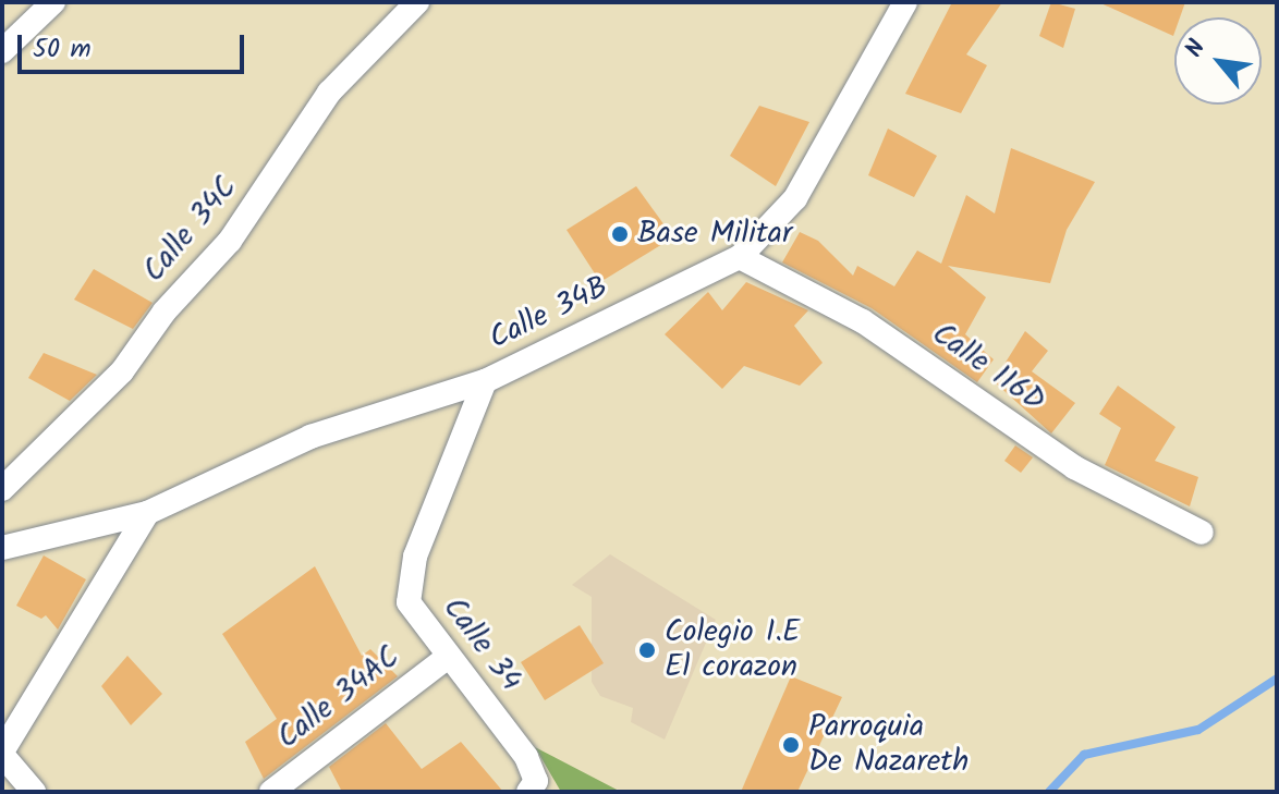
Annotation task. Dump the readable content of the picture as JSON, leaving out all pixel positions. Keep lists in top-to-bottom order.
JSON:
{
  "streets": {
    "street": [
      "Calle 34C",
      "Calle 34B",
      "Calle 116D",
      "Calle 34",
      "Calle 34AC"
    ]
  },
  "crossings": [
    ["Calle 34B", "Calle 116D"],
    ["Calle 34B", "Calle 34"],
    ["Calle 34", "Calle 34AC"]
  ],
  "places": ["Base Militar", "Colegio I.E El corazon", "Parroquia De Nazareth"],
  "scale_bar": "50 m",
  "north": "top left"
}
